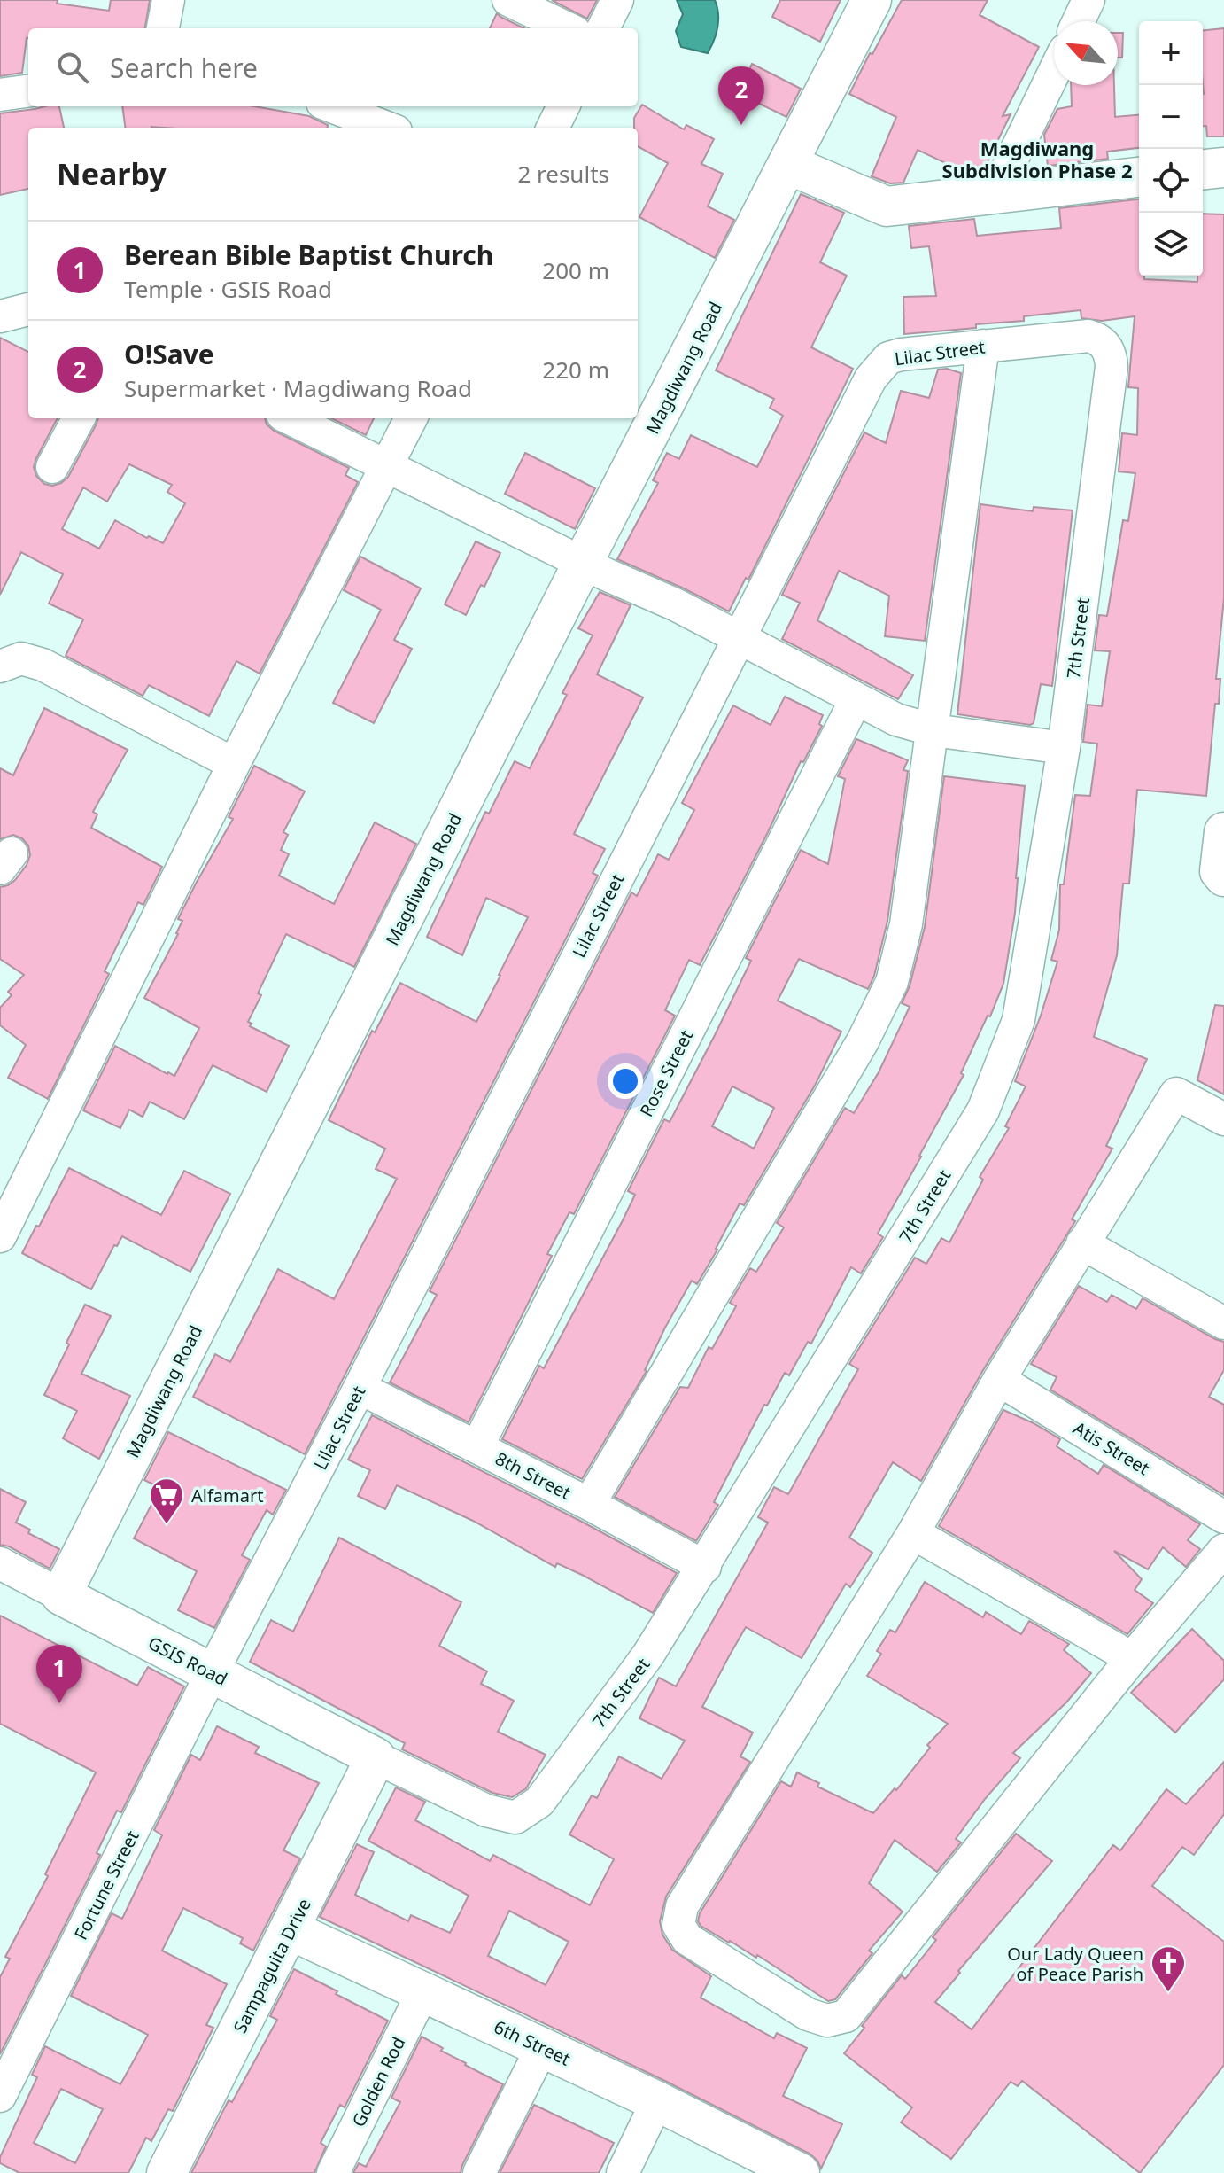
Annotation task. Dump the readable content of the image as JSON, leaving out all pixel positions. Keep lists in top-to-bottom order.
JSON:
{
  "streets": {
    "main road": [
      "Magdiwang Road",
      "GSIS Road",
      "Sampaguita Drive",
      "6th Street"
    ],
    "street": [
      "Lilac Street",
      "7th Street",
      "Rose Street",
      "Atis Street",
      "8th Street",
      "Fortune Street",
      "Golden Rod"
    ]
  },
  "crossings": [
    ["Lilac Street", "7th Street"],
    ["Lilac Street", "8th Street"],
    ["Lilac Street", "GSIS Road"],
    ["Lilac Street", "Fortune Street"],
    ["Magdiwang Road", "GSIS Road"],
    ["7th Street", "8th Street"],
    ["7th Street", "GSIS Road"],
    ["7th Street", "Sampaguita Drive"],
    ["Rose Street", "8th Street"],
    ["GSIS Road", "Fortune Street"],
    ["GSIS Road", "Sampaguita Drive"],
    ["Sampaguita Drive", "6th Street"],
    ["6th Street", "Golden Rod"]
  ],
  "districts": ["Magdiwang Subdivision Phase 2"],
  "places": {
    "supermarket": ["Alfamart"],
    "church": ["Our Lady Queen of Peace Parish"]
  },
  "north": "top left",
  "page": {
    "map_buttons": ["+", "−"],
    "search": "Search here",
    "pins": ["2", "1"],
    "heading": ["Nearby", "2 results"],
    "list": [
      {
        "mark": "1",
        "name": "Berean Bible Baptist Church",
        "note": "Temple · GSIS Road",
        "value": "200 m"
      },
      {
        "mark": "2",
        "name": "O!Save",
        "note": "Supermarket · Magdiwang Road",
        "value": "220 m"
      }
    ]
  }
}
